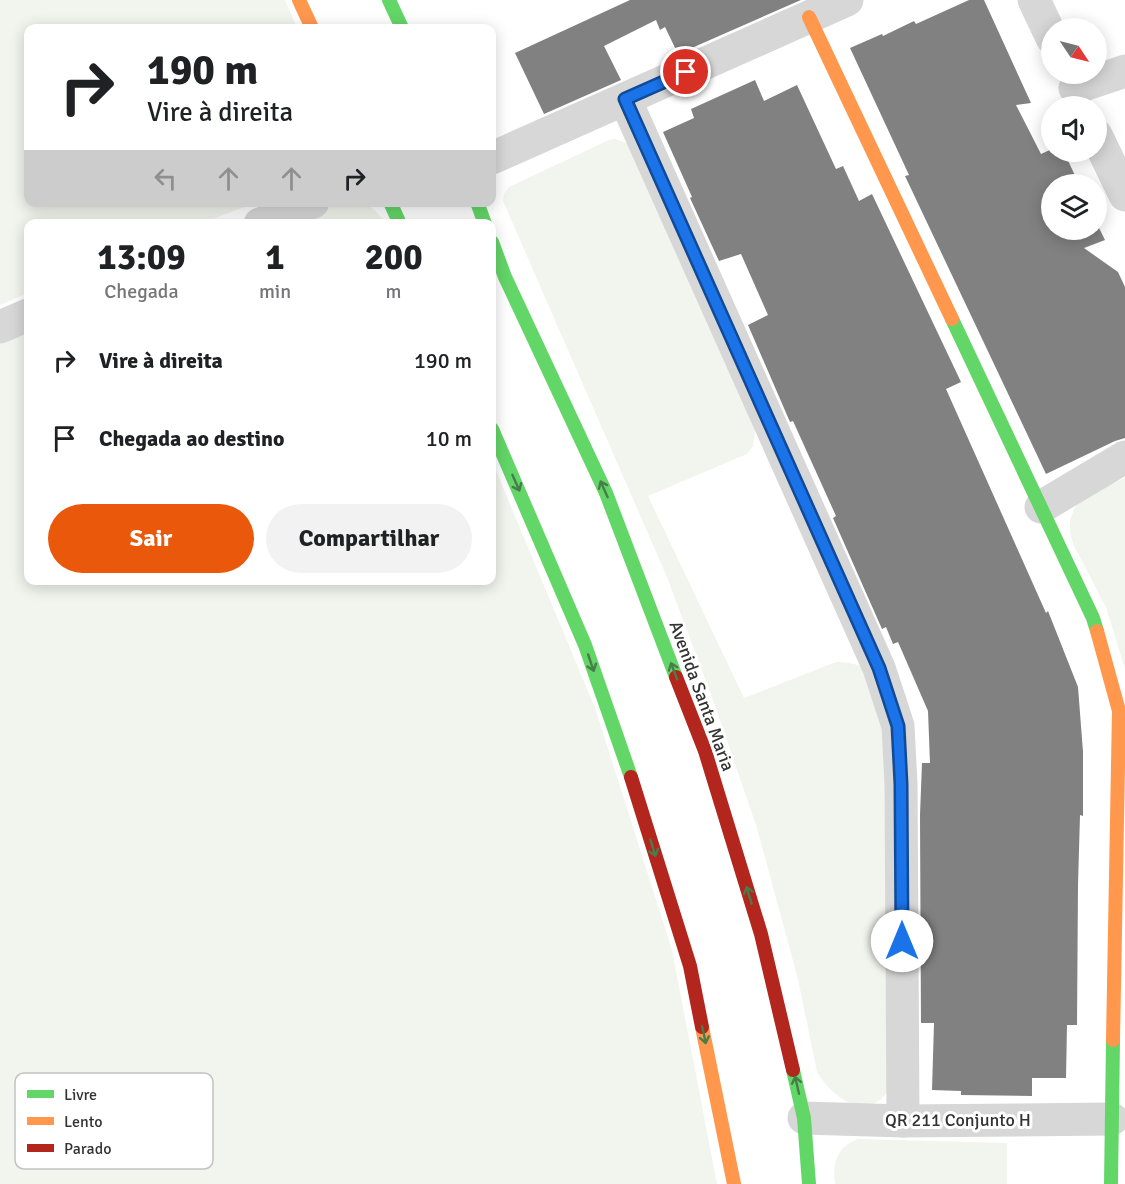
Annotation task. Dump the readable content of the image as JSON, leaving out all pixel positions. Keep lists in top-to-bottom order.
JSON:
{
  "streets": {
    "main road": ["Avenida Santa Maria"],
    "street": ["QR 211 Conjunto H"]
  },
  "crossings": [
    ["Avenida Santa Maria", "QR 211 Conjunto H"]
  ],
  "legend": ["Livre", "Lento", "Parado"],
  "north": "bottom right",
  "page": {
    "turn": ["190 m", "Vire à direita"],
    "eta": [
      "13:09",
      "Chegada",
      "1",
      "min",
      "200",
      "m"
    ],
    "list": [
      {
        "name": "Vire à direita",
        "value": "190 m"
      },
      {
        "name": "Chegada ao destino",
        "value": "10 m"
      }
    ],
    "buttons": ["Sair", "Compartilhar"]
  }
}
